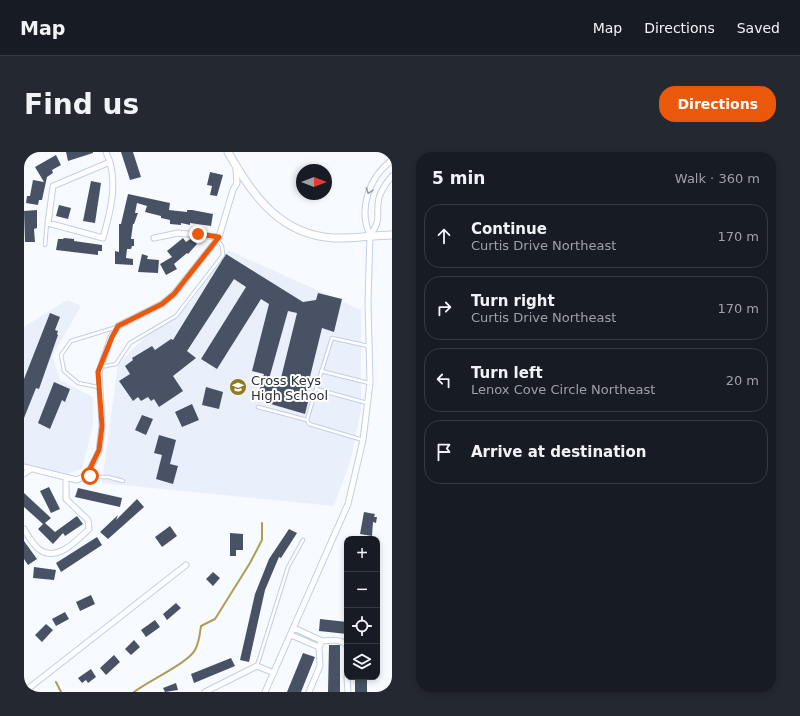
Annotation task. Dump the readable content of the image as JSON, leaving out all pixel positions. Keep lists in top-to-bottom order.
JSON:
{
  "places": {
    "school or university": ["Cross Keys High School"]
  },
  "north": "right",
  "page": {
    "header": "Map",
    "nav": ["Map", "Directions", "Saved"],
    "buttons": "Directions",
    "title": "Find us",
    "heading": ["5 min", "Walk · 360 m"],
    "list": [
      ["Continue", "Curtis Drive Northeast", "170 m"],
      ["Turn right", "Curtis Drive Northeast", "170 m"],
      ["Turn left", "Lenox Cove Circle Northeast", "20 m"],
      "Arrive at destination"
    ],
    "map_buttons": ["+", "−"]
  }
}
